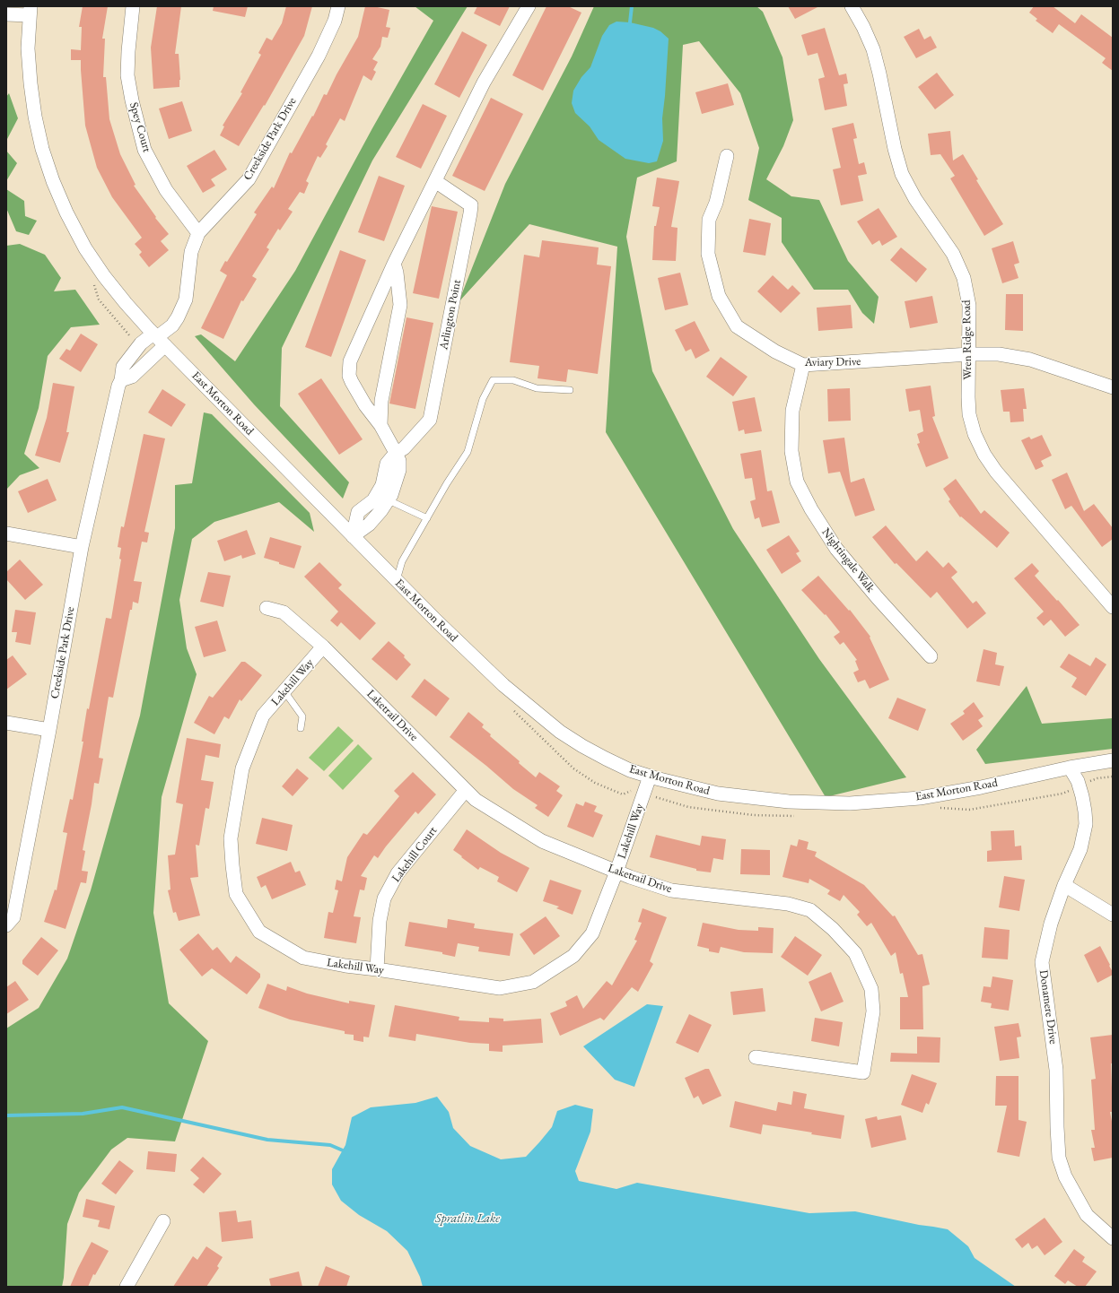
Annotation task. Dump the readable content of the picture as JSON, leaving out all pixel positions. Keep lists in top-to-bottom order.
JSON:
{
  "streets": {
    "street": [
      "Spey Court",
      "Creekside Park Drive",
      "Arlington Point",
      "Wren Ridge Road",
      "Aviary Drive",
      "East Morton Road",
      "Nightingale Walk",
      "Lakehill Way",
      "Laketrail Drive",
      "Lakehill Court",
      "Donamere Drive"
    ]
  },
  "crossings": [
    ["Spey Court", "Creekside Park Drive"],
    ["Creekside Park Drive", "East Morton Road"],
    ["Wren Ridge Road", "Aviary Drive"],
    ["Aviary Drive", "Nightingale Walk"],
    ["East Morton Road", "Lakehill Way"],
    ["East Morton Road", "Donamere Drive"],
    ["Lakehill Way", "Laketrail Drive"],
    ["Lakehill Way", "Lakehill Court"],
    ["Laketrail Drive", "Lakehill Court"]
  ],
  "water": ["Spratlin Lake"]
}
